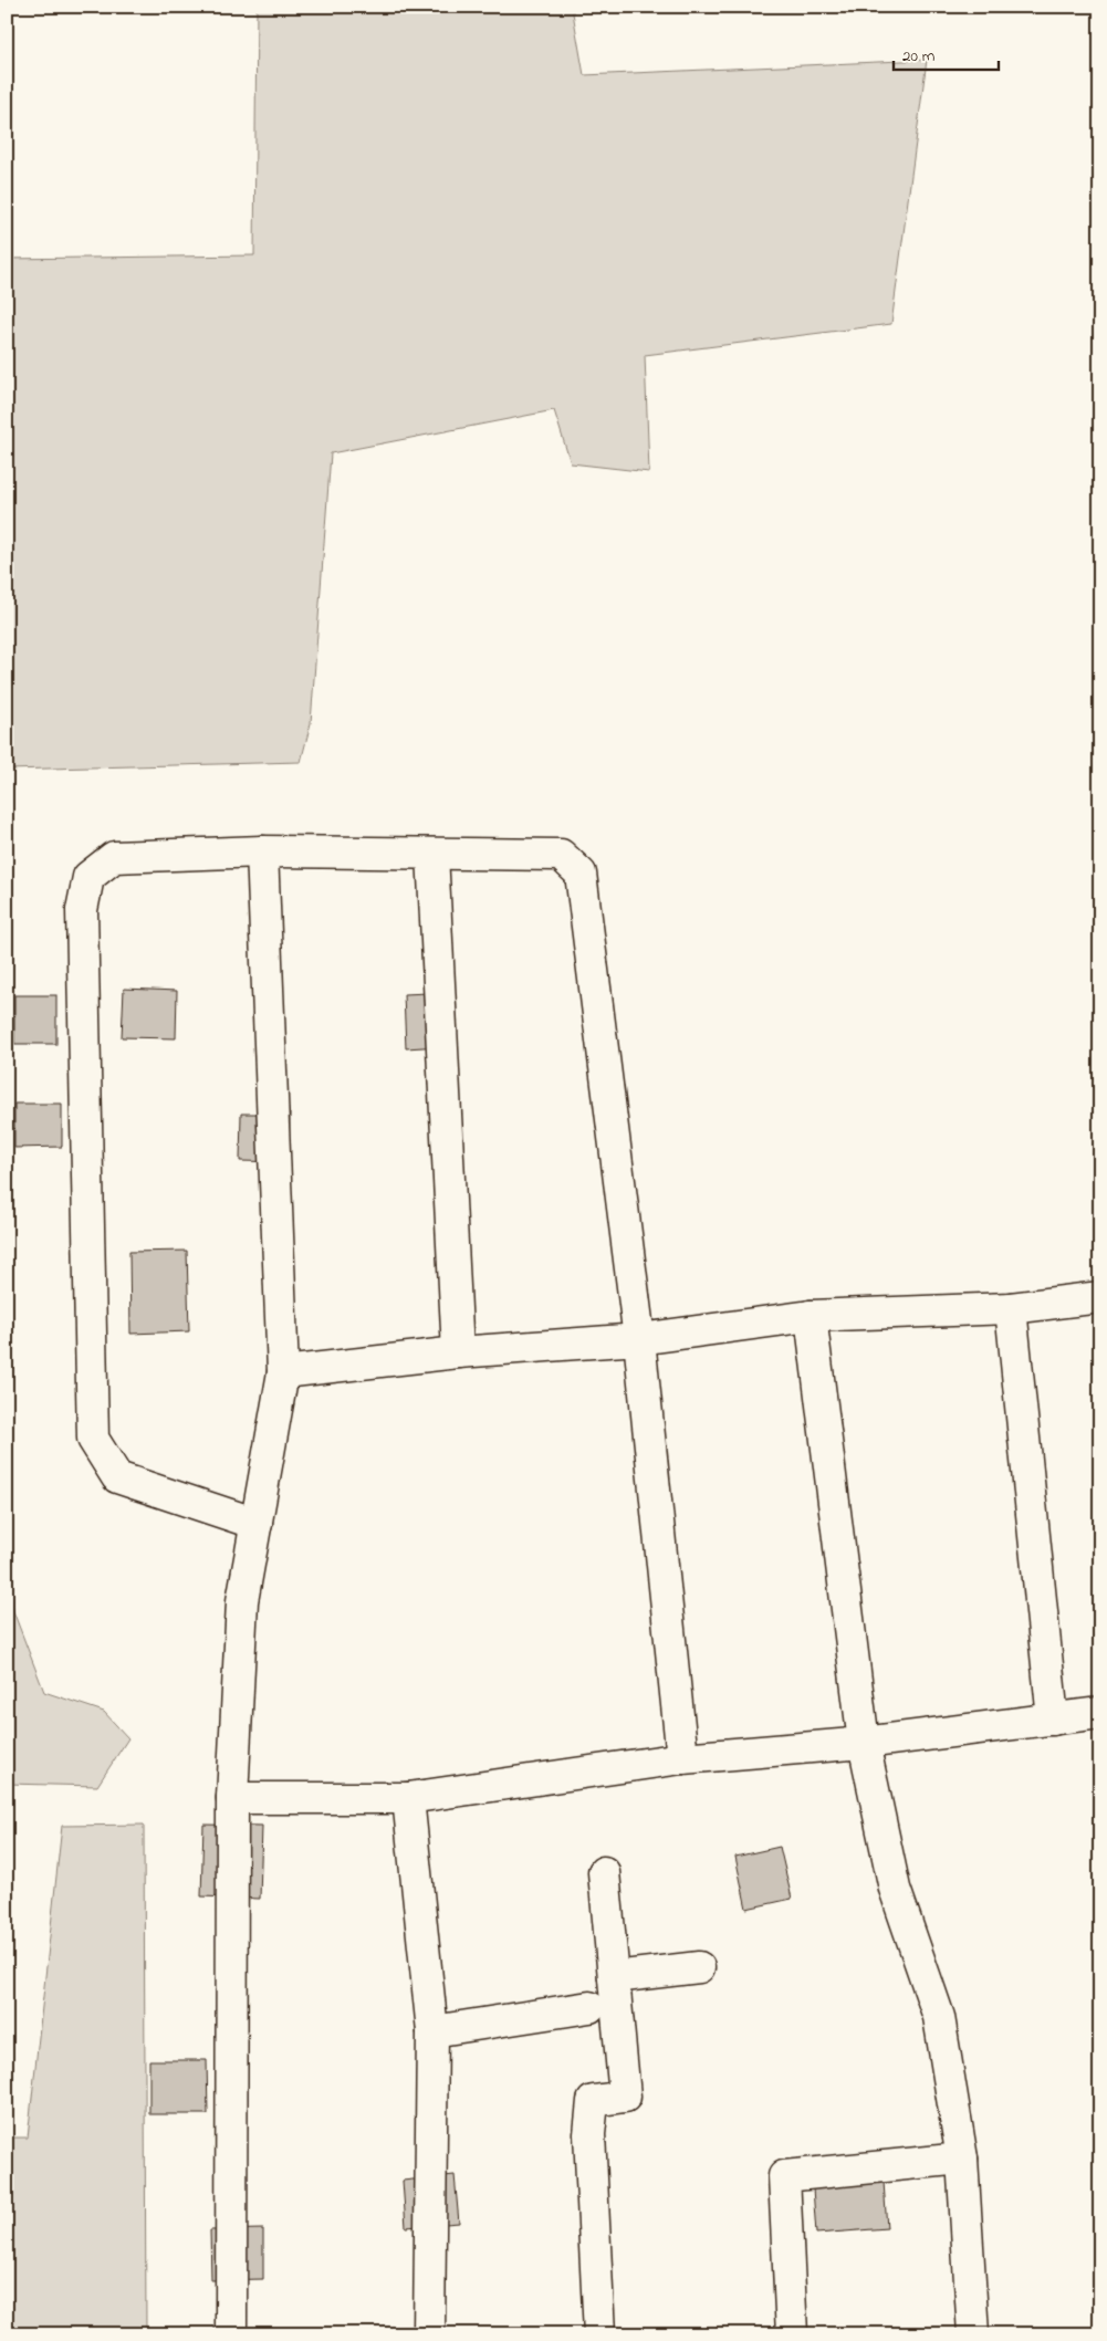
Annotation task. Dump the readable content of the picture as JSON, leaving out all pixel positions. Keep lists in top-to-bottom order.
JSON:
{
  "scale_bar": "20 m"
}
